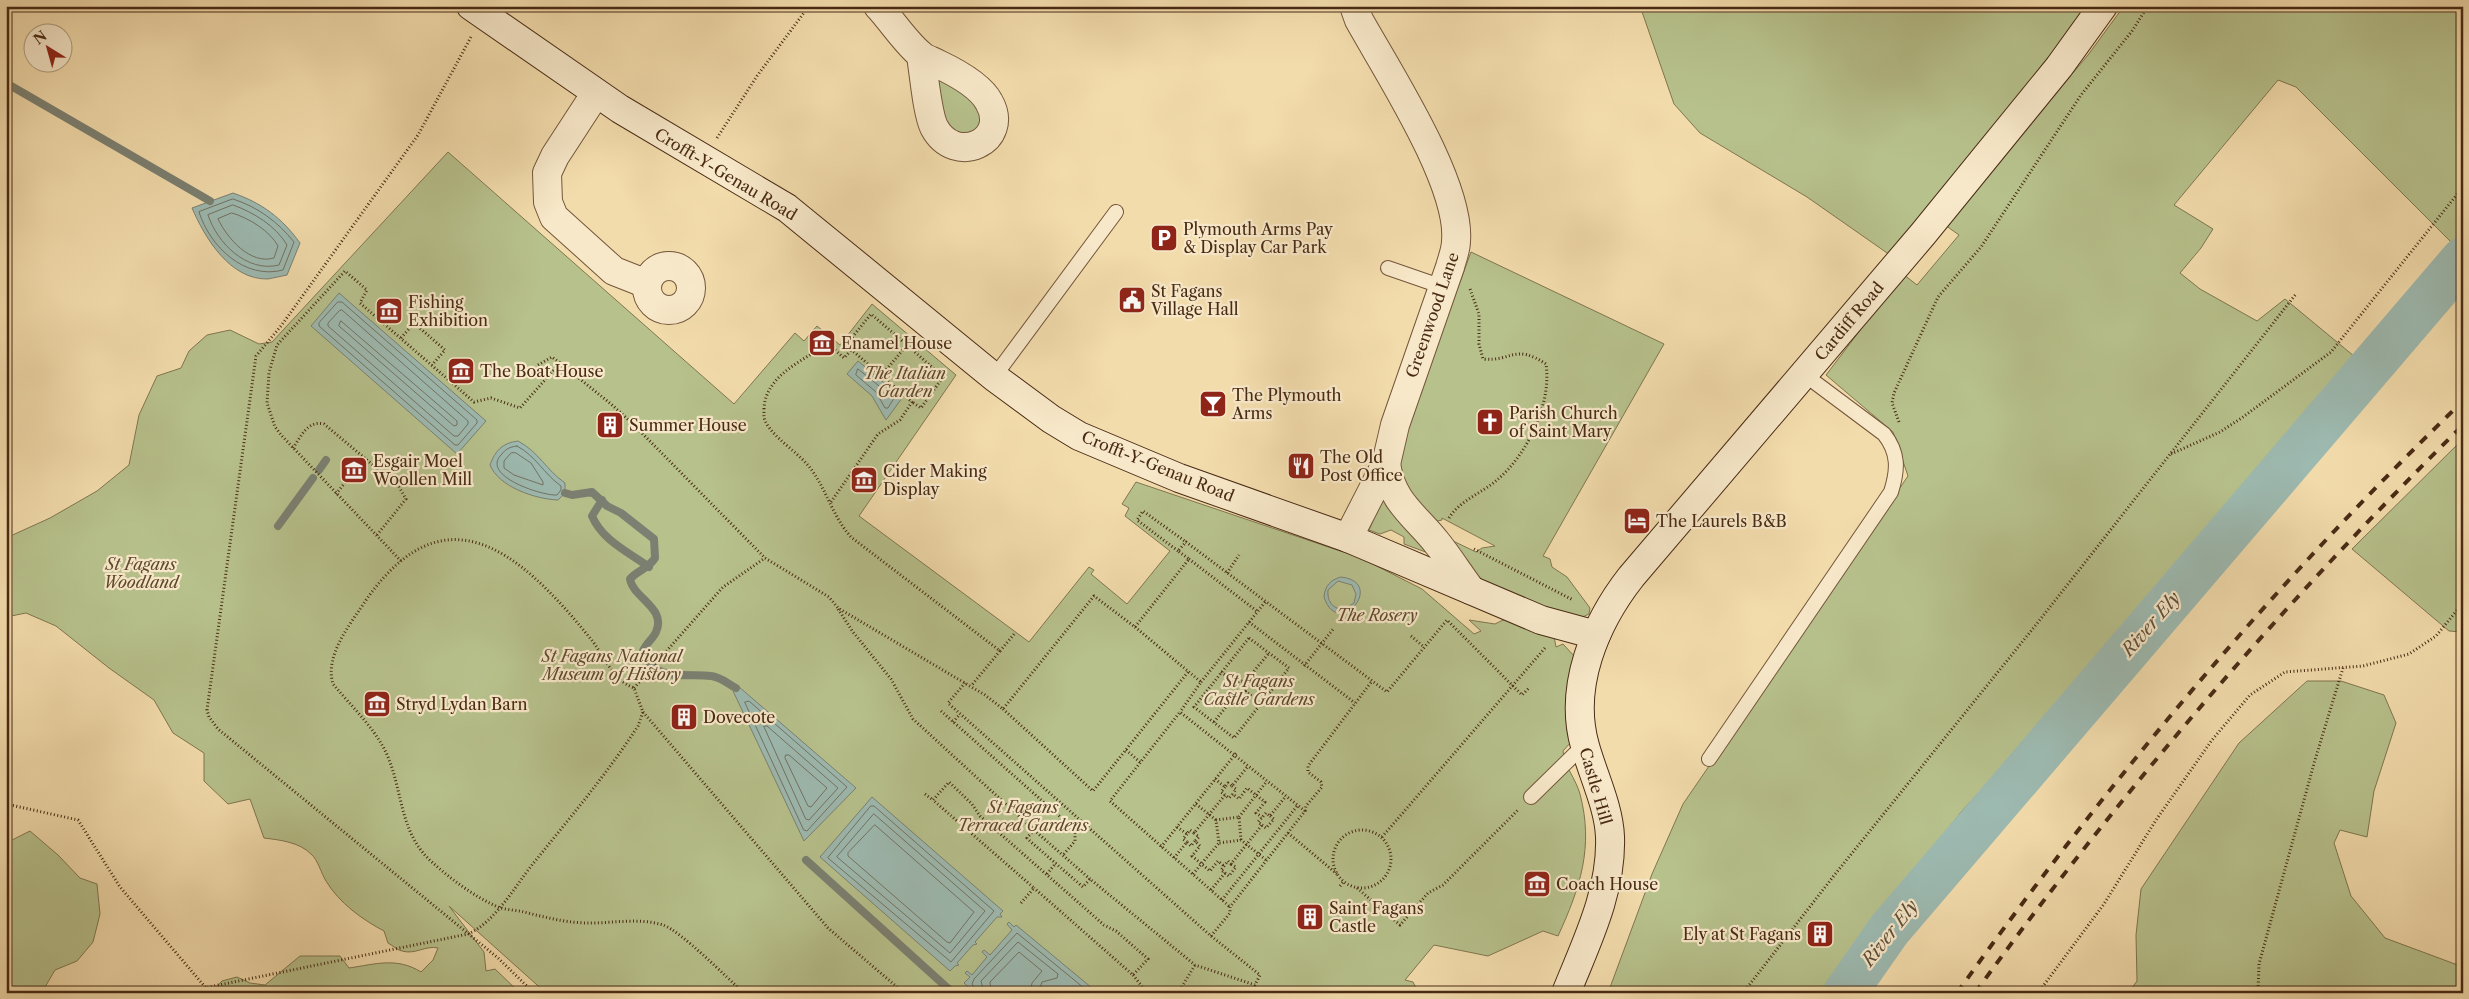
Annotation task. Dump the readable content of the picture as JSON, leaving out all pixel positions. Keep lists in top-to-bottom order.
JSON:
{
  "streets": {
    "street": [
      "Crofft-Y-Genau Road",
      "Greenwood Lane",
      "Cardiff Road",
      "Castle Hill"
    ]
  },
  "crossings": [
    ["Crofft-Y-Genau Road", "Greenwood Lane"],
    ["Crofft-Y-Genau Road", "Cardiff Road"],
    ["Crofft-Y-Genau Road", "Castle Hill"],
    ["Cardiff Road", "Castle Hill"]
  ],
  "water": ["River Ely"],
  "parks": [
    "The Italian Garden",
    "St Fagans Woodland",
    "The Rosery",
    "St Fagans National Museum of History",
    "St Fagans Castle Gardens",
    "St Fagans Terraced Gardens"
  ],
  "places": {
    "parking": ["Plymouth Arms Pay & Display Car Park"],
    "public building": ["St Fagans Village Hall"],
    "museum": [
      "Fishing Exhibition",
      "Enamel House",
      "The Boat House",
      "Esgair Moel Woollen Mill",
      "Cider Making Display",
      "Stryd Lydan Barn",
      "Coach House"
    ],
    "bar": ["The Plymouth Arms"],
    "church": ["Parish Church of Saint Mary"],
    "building": [
      "Summer House",
      "Dovecote",
      "Saint Fagans Castle",
      "Ely at St Fagans"
    ],
    "restaurant": ["The Old Post Office"],
    "hotel": ["The Laurels B&B"]
  },
  "north": "top left"
}
